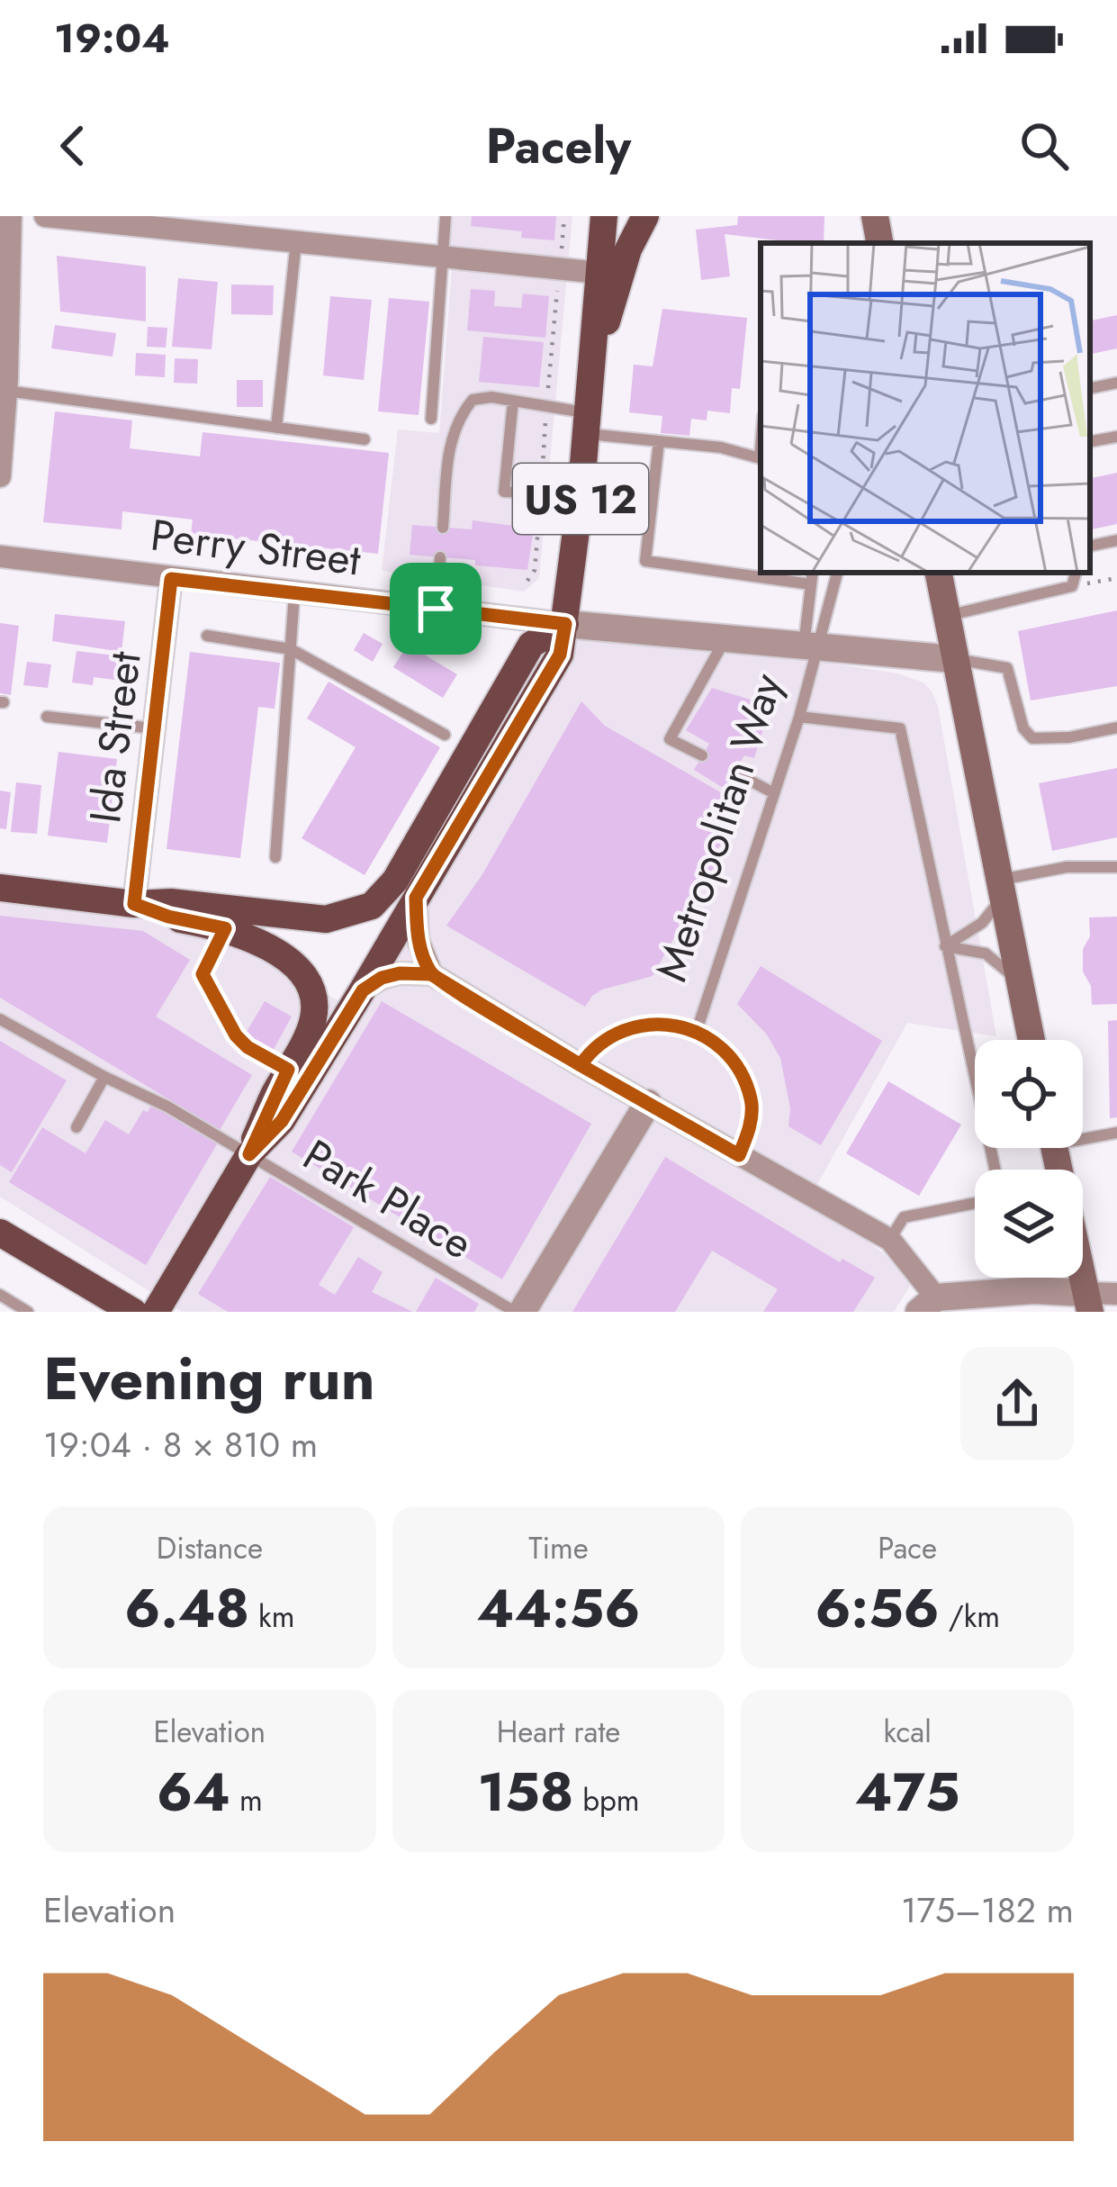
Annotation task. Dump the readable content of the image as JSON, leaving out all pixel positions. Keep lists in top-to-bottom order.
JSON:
{
  "streets": {
    "main road": ["US 12"],
    "street": ["Perry Street", "Ida Street"],
    "lane": ["Metropolitan Way", "Park Place"]
  },
  "crossings": [
    ["US 12", "Perry Street"],
    ["US 12", "Park Place"],
    ["Perry Street", "Ida Street"],
    ["Perry Street", "Metropolitan Way"]
  ],
  "page": {
    "status": "19:04",
    "header": "Pacely",
    "heading": ["Evening run", "19:04 · 8 × 810 m"],
    "stats": [
      ["Distance", "6.48 km"],
      ["Time", "44:56"],
      ["Pace", "6:56 /km"],
      ["Elevation", "64 m"],
      ["Heart rate", "158 bpm"],
      ["kcal", "475"]
    ],
    "chart": ["Elevation", "175–182 m"]
  }
}
